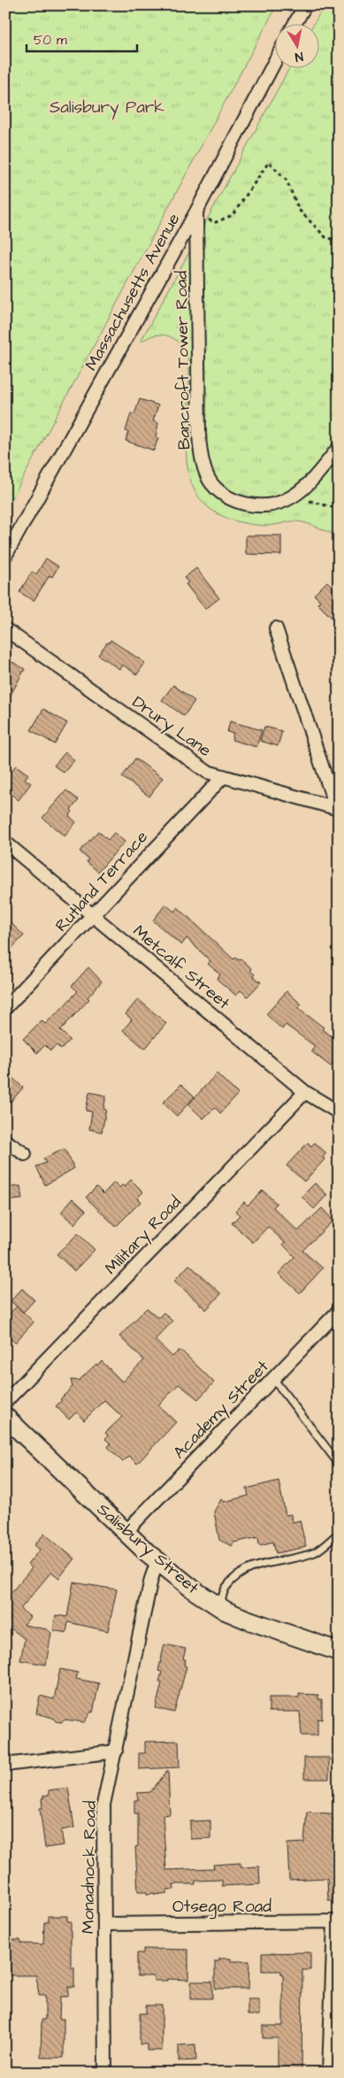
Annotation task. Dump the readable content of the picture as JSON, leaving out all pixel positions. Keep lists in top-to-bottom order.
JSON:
{
  "streets": {
    "main road": ["Salisbury Street"],
    "street": [
      "Massachusetts Avenue",
      "Bancroft Tower Road",
      "Drury Lane",
      "Rutland Terrace",
      "Metcalf Street",
      "Military Road",
      "Academy Street",
      "Monadnock Road",
      "Otsego Road"
    ]
  },
  "crossings": [
    ["Massachusetts Avenue", "Bancroft Tower Road"],
    ["Drury Lane", "Rutland Terrace"],
    ["Rutland Terrace", "Metcalf Street"],
    ["Metcalf Street", "Military Road"],
    ["Academy Street", "Salisbury Street"],
    ["Salisbury Street", "Monadnock Road"],
    ["Monadnock Road", "Otsego Road"]
  ],
  "parks": ["Salisbury Park"],
  "scale_bar": "50 m",
  "north": "bottom"
}
